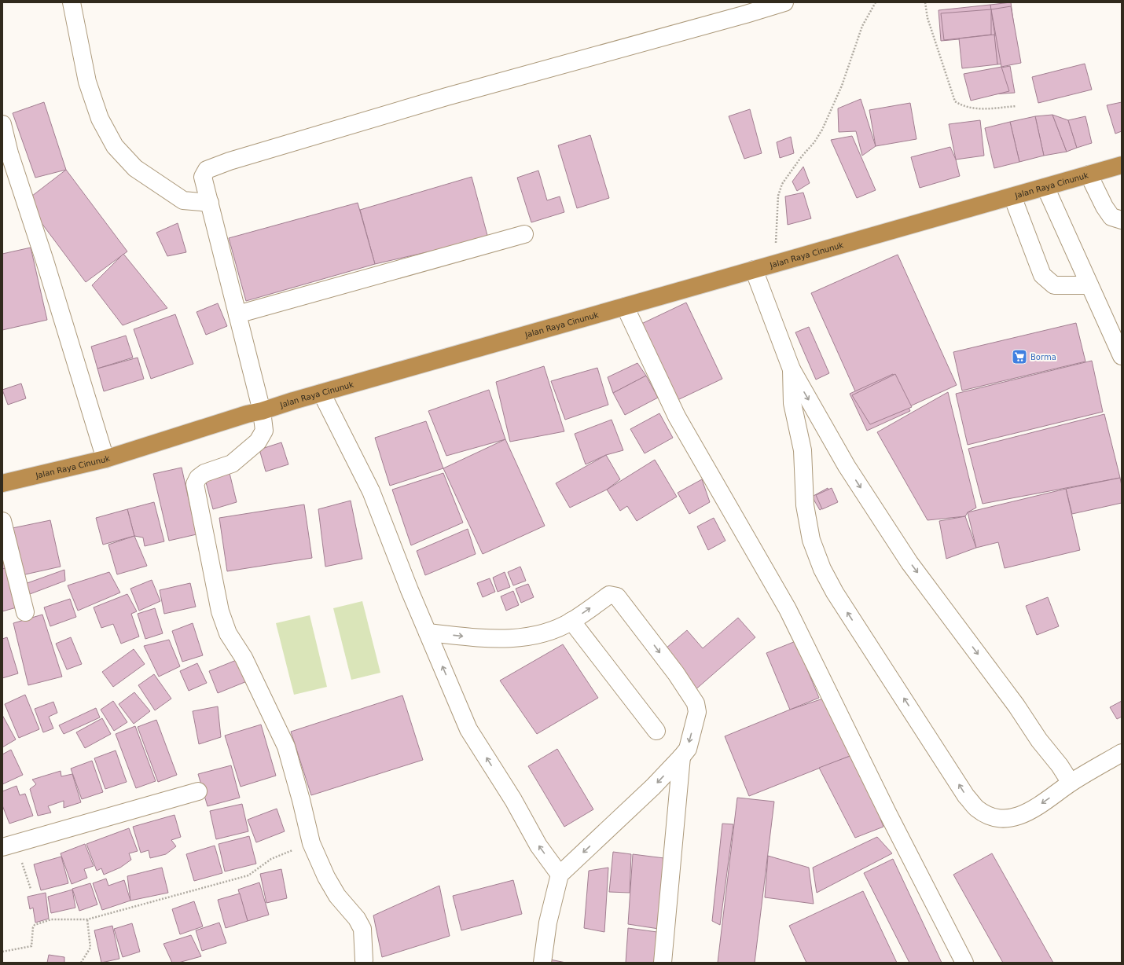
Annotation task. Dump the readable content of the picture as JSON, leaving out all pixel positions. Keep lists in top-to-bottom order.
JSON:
{
  "streets": {
    "highway": ["Jalan Raya Cinunuk"]
  },
  "places": {
    "supermarket": ["Borma"]
  }
}
